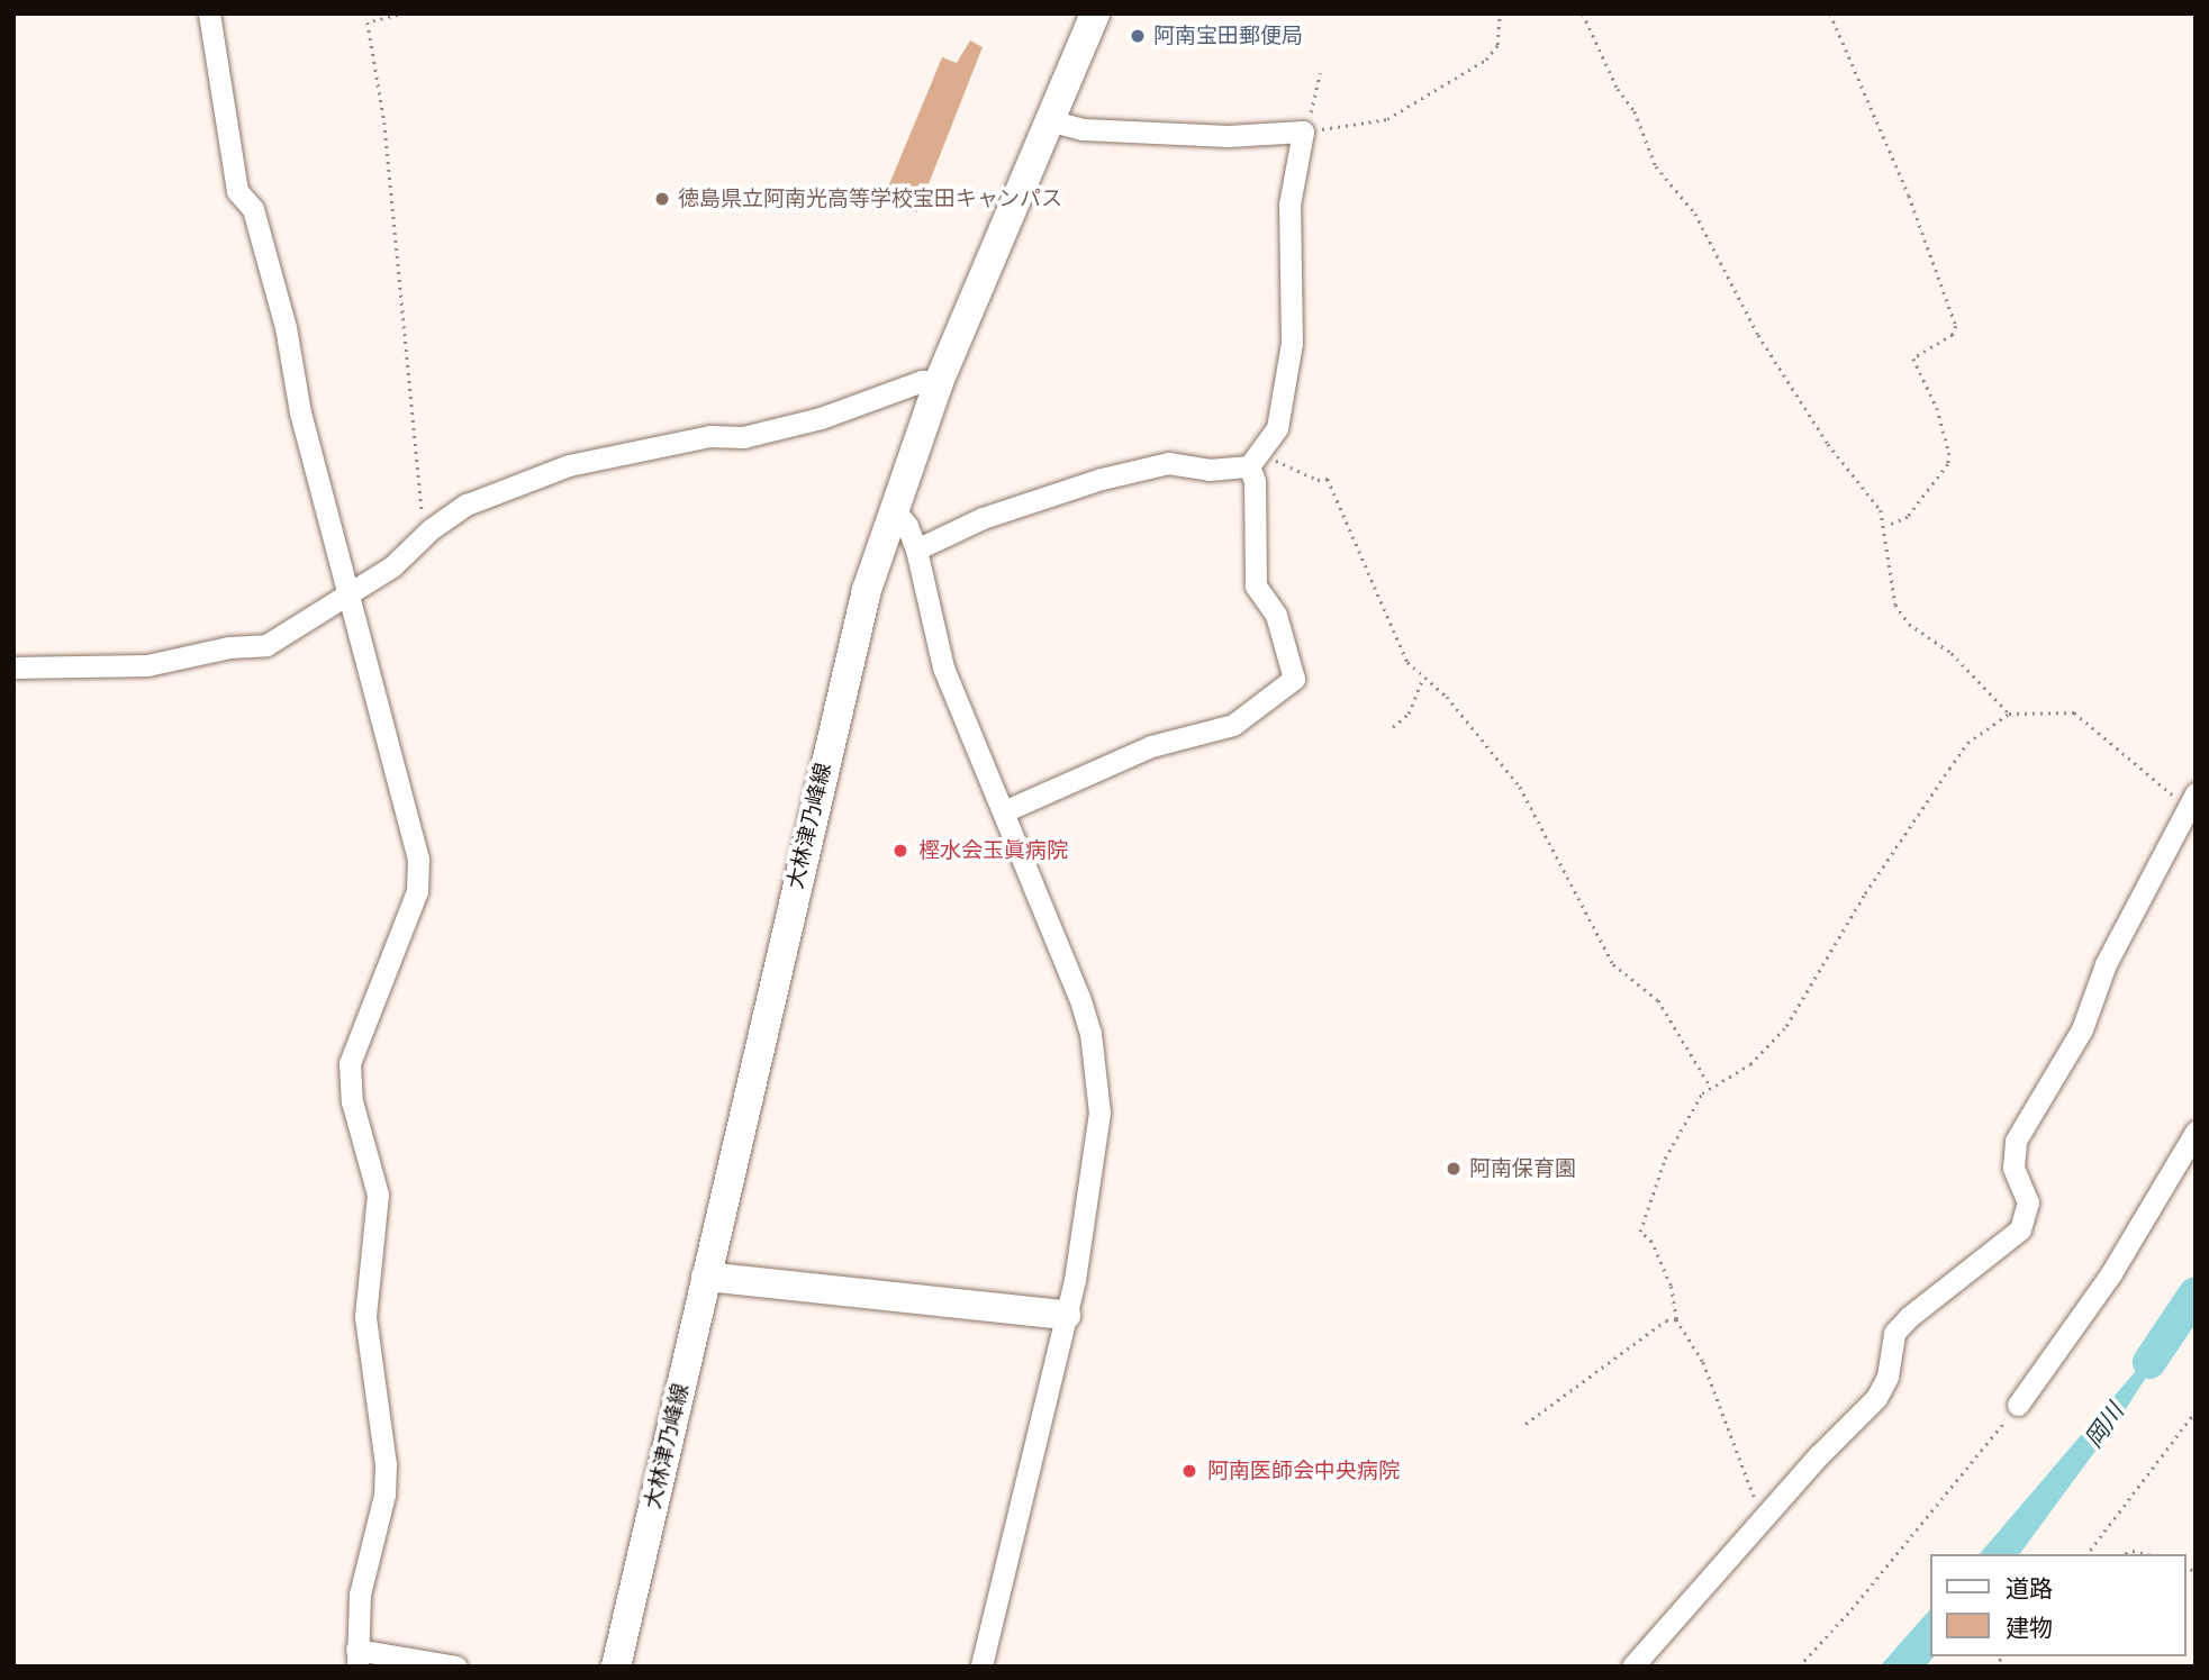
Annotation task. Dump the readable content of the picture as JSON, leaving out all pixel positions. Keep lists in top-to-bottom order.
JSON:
{
  "streets": {
    "main road": ["大林津乃峰線"]
  },
  "water": ["岡川"],
  "places": [
    "阿南宝田郵便局",
    "徳島県立阿南光高等学校宝田キャンパス",
    "樫水会玉眞病院",
    "阿南保育園",
    "阿南医師会中央病院"
  ],
  "legend": ["道路", "建物"]
}
